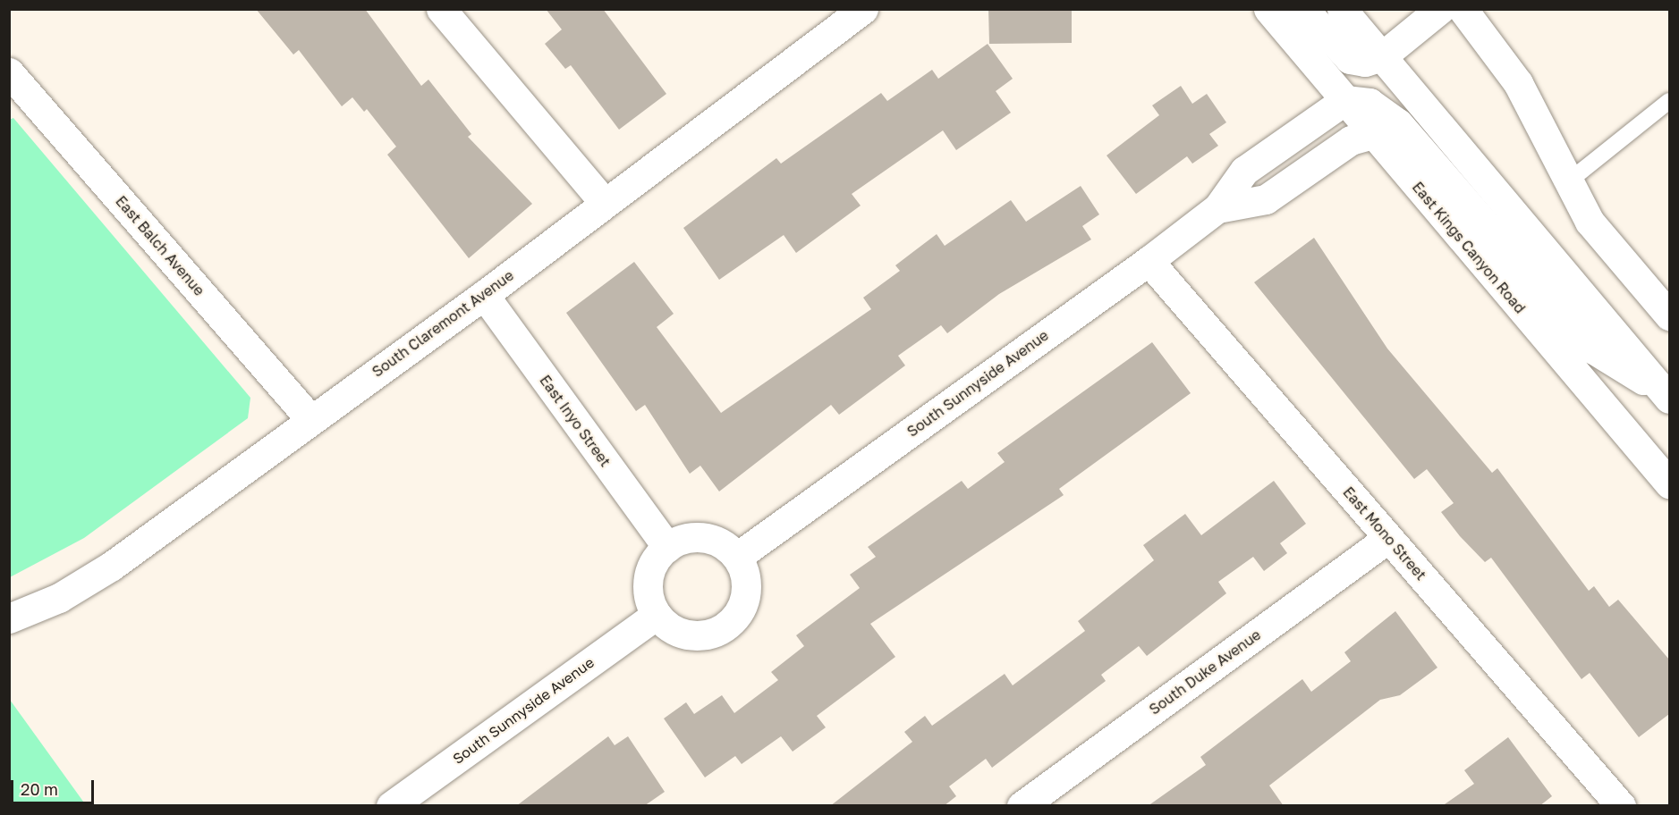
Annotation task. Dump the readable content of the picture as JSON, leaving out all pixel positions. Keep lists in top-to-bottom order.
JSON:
{
  "streets": {
    "street": [
      "East Balch Avenue",
      "East Kings Canyon Road",
      "South Claremont Avenue",
      "South Sunnyside Avenue",
      "East Inyo Street",
      "East Mono Street",
      "South Duke Avenue"
    ]
  },
  "crossings": [
    ["East Balch Avenue", "South Claremont Avenue"],
    ["East Kings Canyon Road", "South Sunnyside Avenue"],
    ["South Claremont Avenue", "East Inyo Street"],
    ["South Sunnyside Avenue", "East Inyo Street"],
    ["South Sunnyside Avenue", "East Mono Street"],
    ["East Mono Street", "South Duke Avenue"]
  ],
  "scale_bar": "20 m"
}
